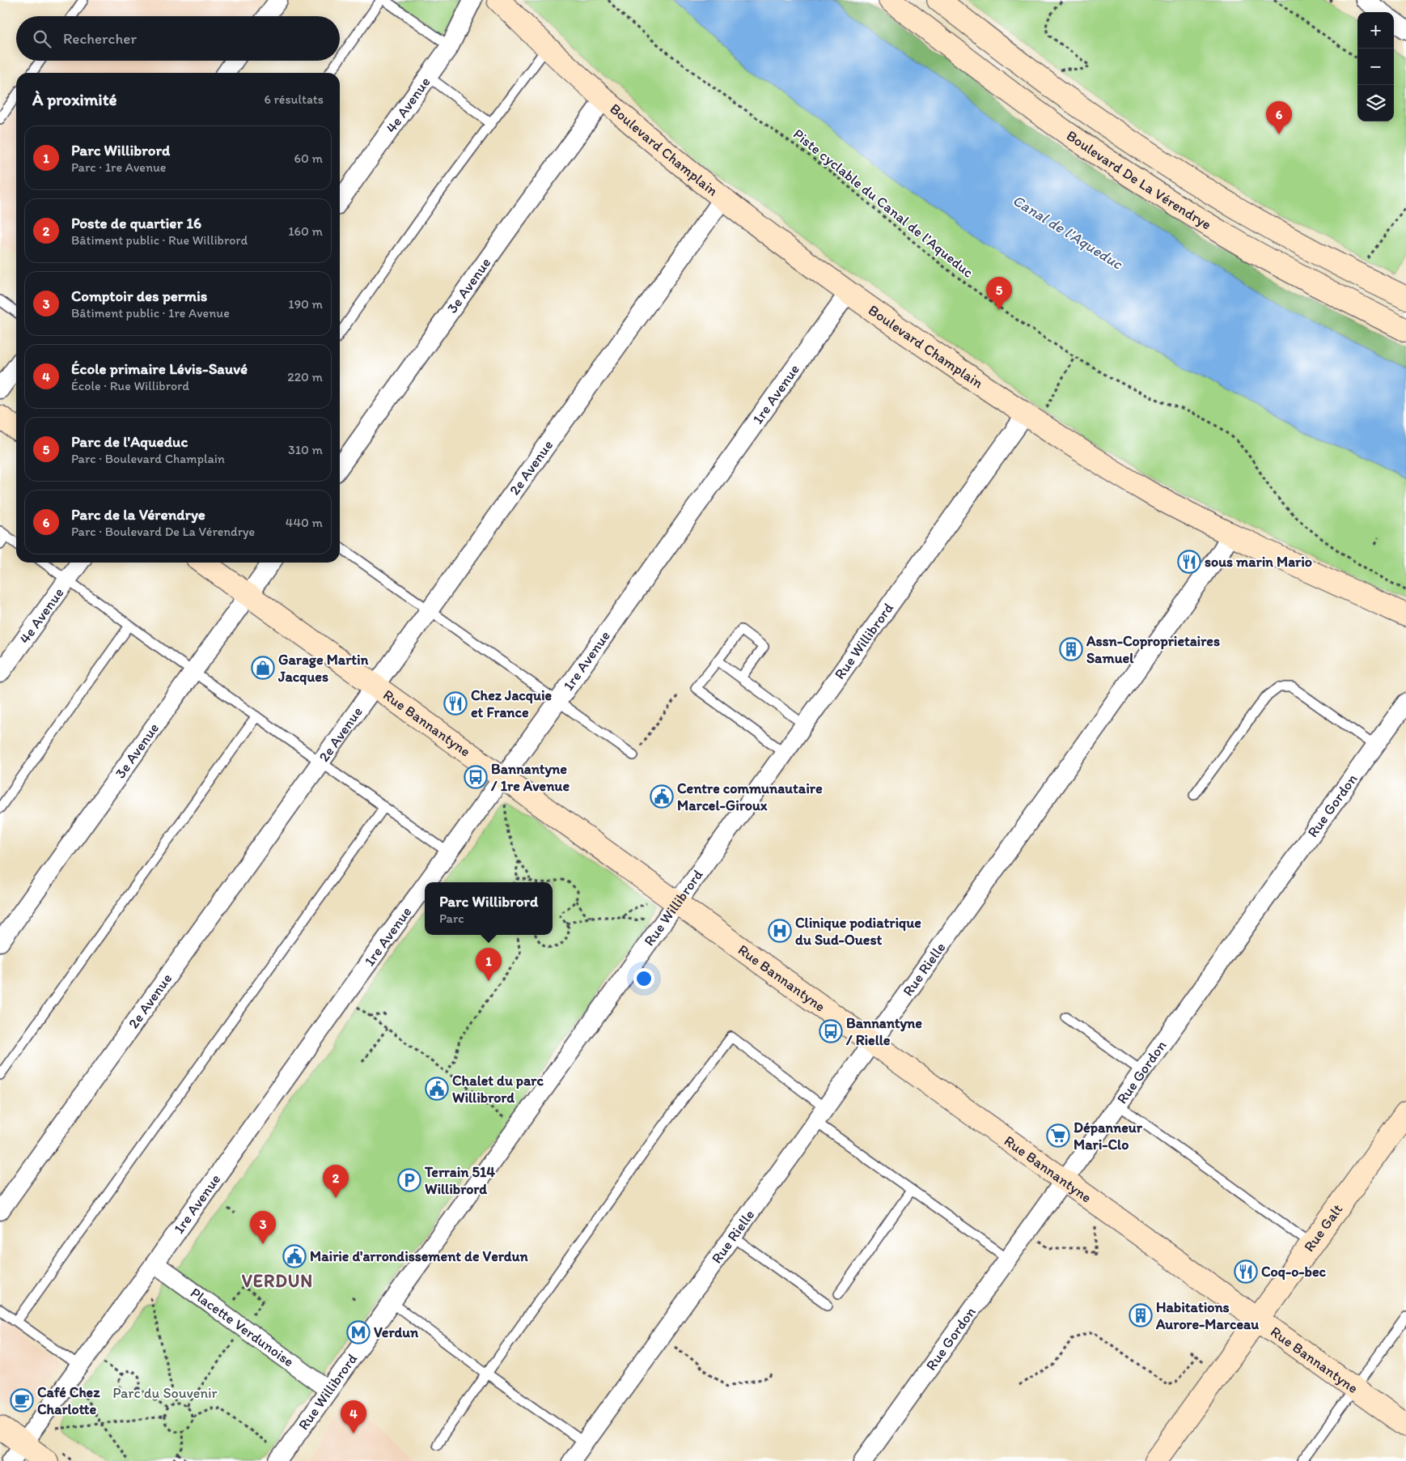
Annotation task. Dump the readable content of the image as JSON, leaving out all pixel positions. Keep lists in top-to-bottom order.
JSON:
{
  "streets": {
    "main road": [
      "Boulevard Champlain",
      "Boulevard De La Vérendrye",
      "Rue Bannantyne",
      "Rue Galt"
    ],
    "street": [
      "4e Avenue",
      "3e Avenue",
      "1re Avenue",
      "2e Avenue",
      "Rue Willibrord",
      "Rue Gordon",
      "Rue Rielle",
      "Placette Verdunoise"
    ],
    "path": ["Piste cyclable du Canal de l'Aqueduc"]
  },
  "crossings": [
    ["Boulevard Champlain", "3e Avenue"],
    ["Boulevard Champlain", "1re Avenue"],
    ["Boulevard Champlain", "2e Avenue"],
    ["Boulevard Champlain", "Rue Willibrord"],
    ["Boulevard Champlain", "Rue Rielle"],
    ["3e Avenue", "Rue Bannantyne"],
    ["1re Avenue", "Rue Bannantyne"],
    ["1re Avenue", "Placette Verdunoise"],
    ["2e Avenue", "Rue Bannantyne"],
    ["Rue Willibrord", "Rue Bannantyne"],
    ["Rue Willibrord", "Placette Verdunoise"],
    ["Rue Bannantyne", "Rue Gordon"],
    ["Rue Bannantyne", "Rue Rielle"],
    ["Rue Bannantyne", "Rue Galt"]
  ],
  "districts": ["VERDUN"],
  "water": ["Canal de l'Aqueduc"],
  "parks": ["Parc du Souvenir"],
  "places": {
    "restaurant": ["sous marin Mario", "Chez Jacquie et France", "Coq-o-bec"],
    "building": ["Assn-Coproprietaires Samuel", "Habitations Aurore-Marceau"],
    "shop": ["Garage Martin Jacques"],
    "bus stop": ["Bannantyne / 1re Avenue", "Bannantyne / Rielle"],
    "public building": ["Centre communautaire Marcel-Giroux", "Chalet du parc Willibrord", "Mairie d'arrondissement de Verdun"],
    "hospital": ["Clinique podiatrique du Sud-Ouest"],
    "supermarket": ["Dépanneur Mari-Clo"],
    "parking": ["Terrain 514 Willibrord"],
    "metro station": ["Verdun"],
    "cafe": ["Café Chez Charlotte"]
  },
  "page": {
    "map_buttons": ["+", "−"],
    "search": "Rechercher",
    "heading": ["À proximité", "6 résultats"],
    "pins": [
      "6",
      "5",
      "1",
      "2",
      "3",
      "4"
    ],
    "list": [
      {
        "mark": "1",
        "name": "Parc Willibrord",
        "note": "Parc · 1re Avenue",
        "value": "60 m"
      },
      {
        "mark": "2",
        "name": "Poste de quartier 16",
        "note": "Bâtiment public · Rue Willibrord",
        "value": "160 m"
      },
      {
        "mark": "3",
        "name": "Comptoir des permis",
        "note": "Bâtiment public · 1re Avenue",
        "value": "190 m"
      },
      {
        "mark": "4",
        "name": "École primaire Lévis-Sauvé",
        "note": "École · Rue Willibrord",
        "value": "220 m"
      },
      {
        "mark": "5",
        "name": "Parc de l'Aqueduc",
        "note": "Parc · Boulevard Champlain",
        "value": "310 m"
      },
      {
        "mark": "6",
        "name": "Parc de la Vérendrye",
        "note": "Parc · Boulevard De La Vérendrye",
        "value": "440 m"
      }
    ],
    "popup": ["Parc Willibrord", "Parc"]
  }
}
